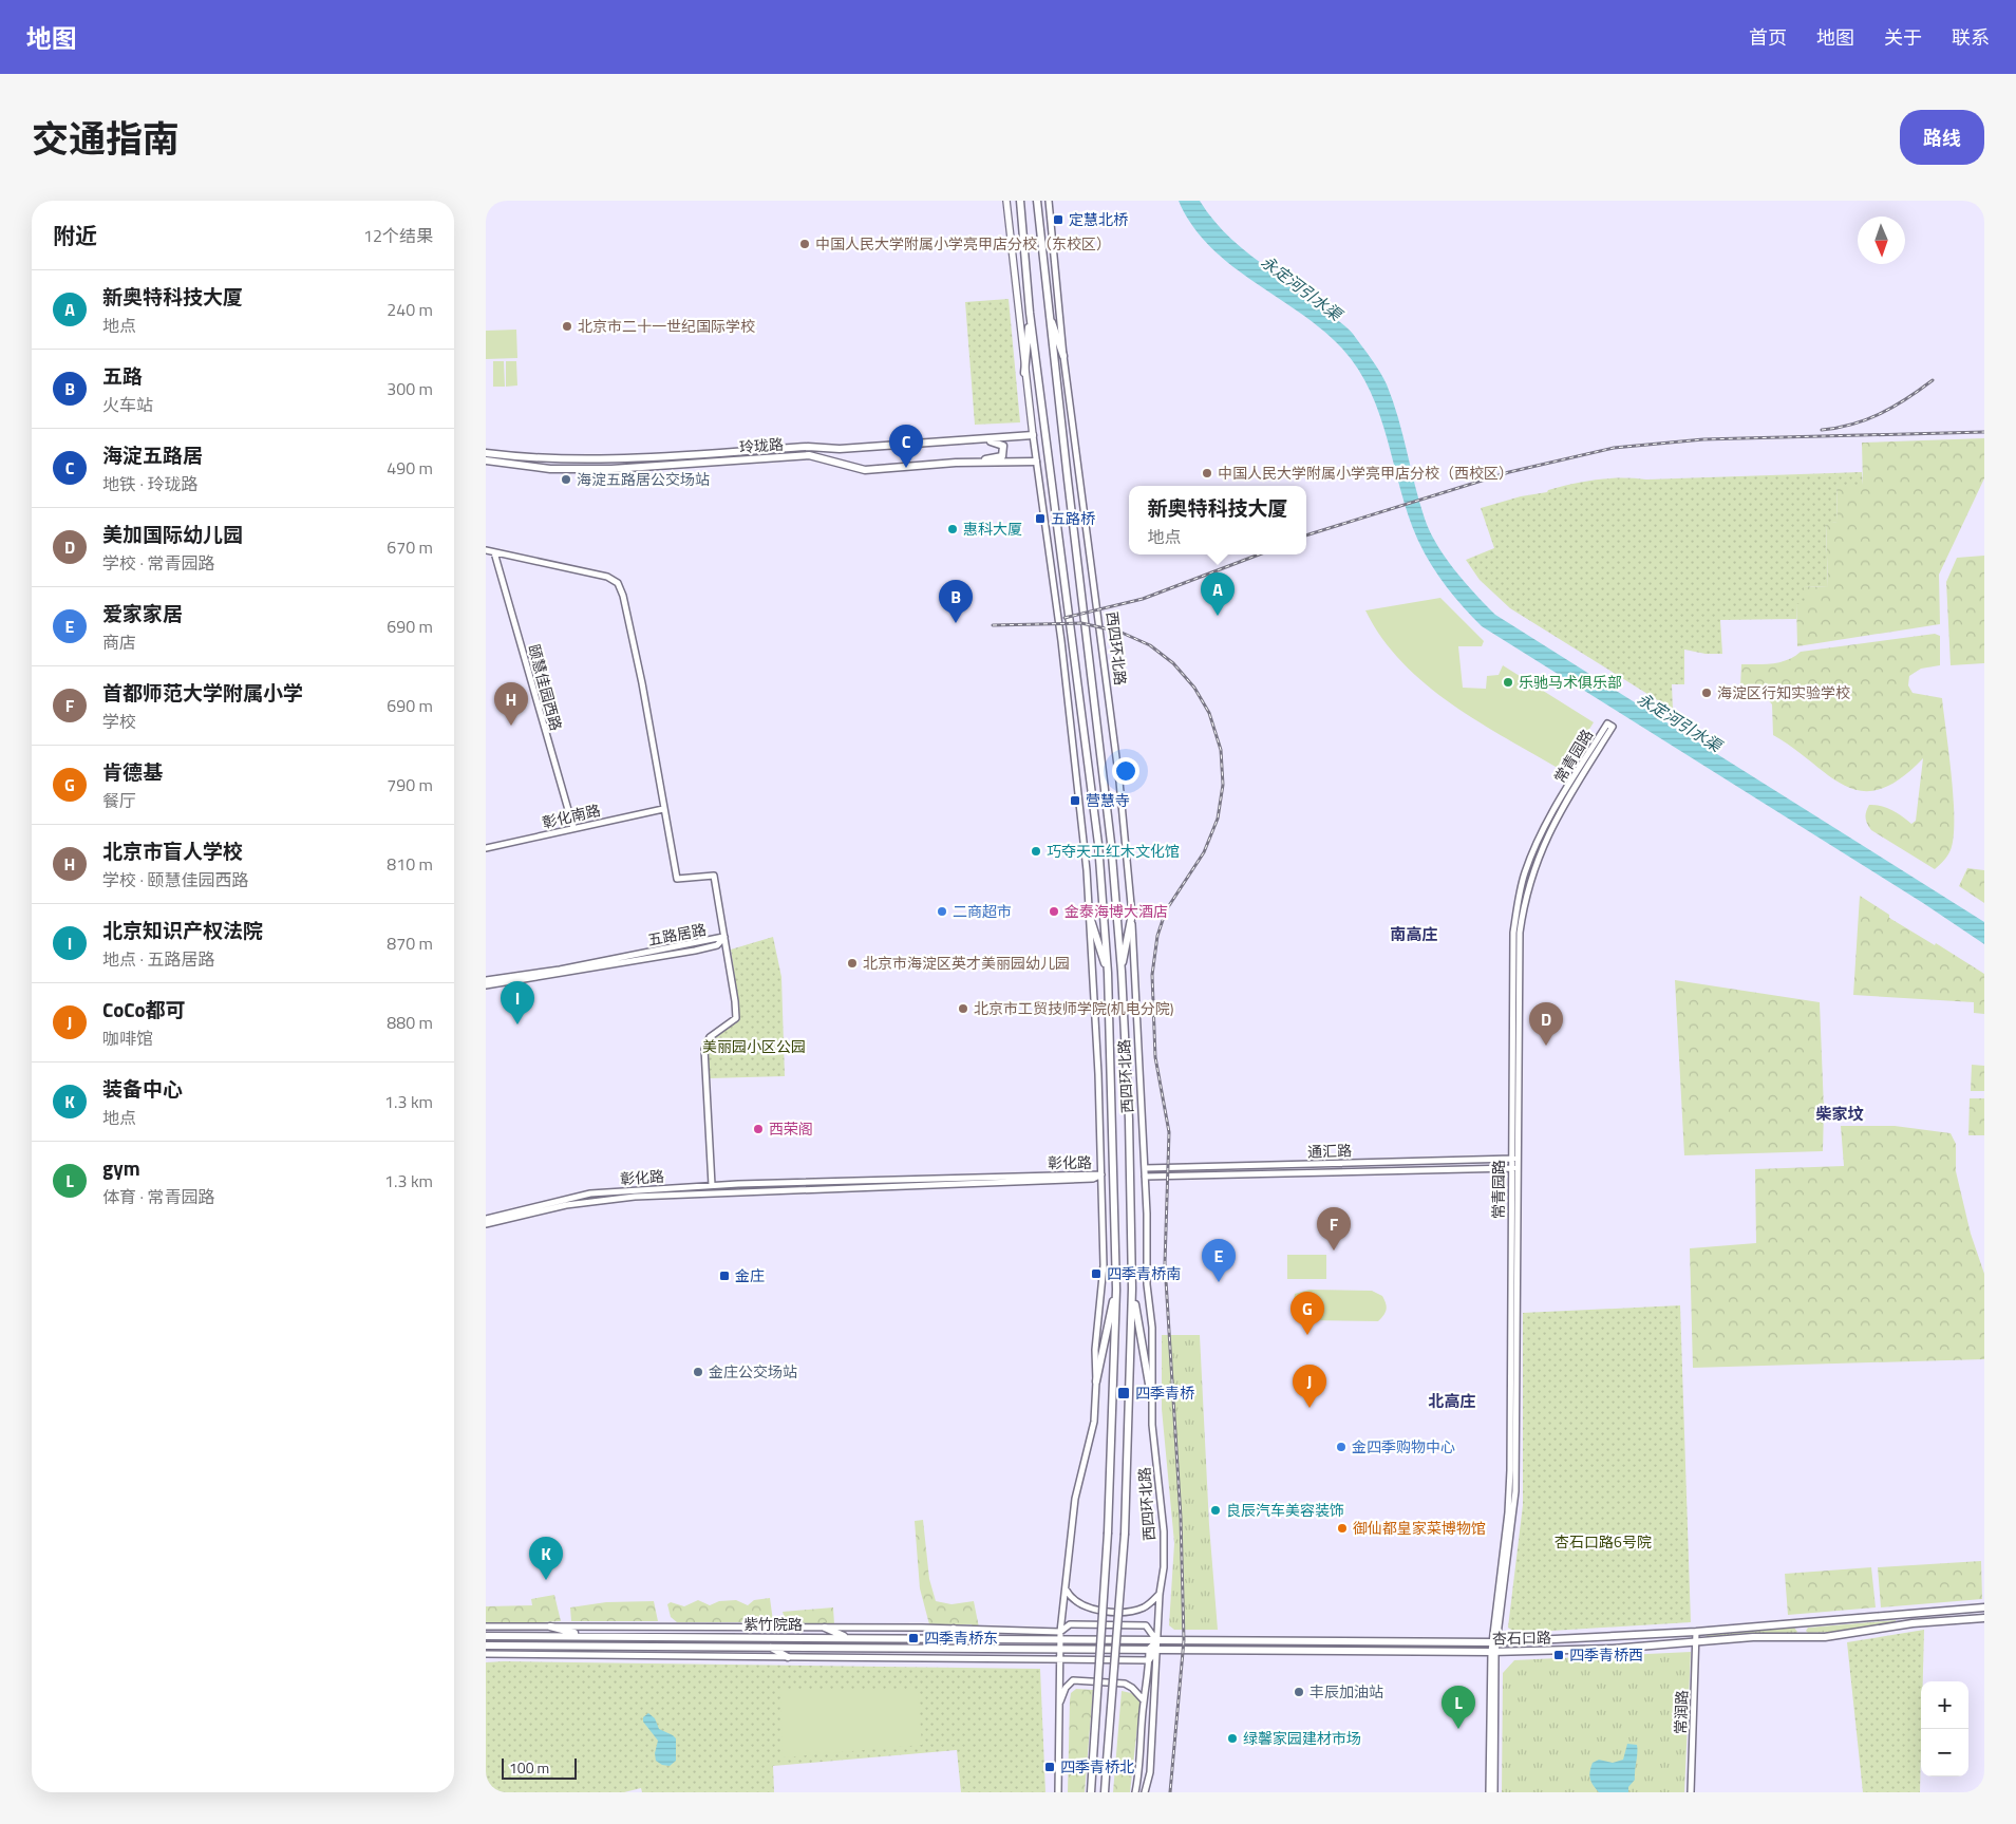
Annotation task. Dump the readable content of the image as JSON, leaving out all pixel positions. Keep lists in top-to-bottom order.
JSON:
{
  "streets": {
    "main road": [
      "玲珑路",
      "西四环北路",
      "紫竹院路",
      "杏石口路"
    ],
    "street": [
      "颐慧佳园西路",
      "常青园路",
      "彰化南路",
      "五路居路",
      "通汇路",
      "彰化路",
      "常润路"
    ]
  },
  "crossings": [
    ["玲珑路", "西四环北路"],
    ["西四环北路", "通汇路"],
    ["西四环北路", "彰化路"],
    ["西四环北路", "紫竹院路"],
    ["西四环北路", "杏石口路"],
    ["常青园路", "通汇路"],
    ["常青园路", "杏石口路"],
    ["紫竹院路", "杏石口路"],
    ["杏石口路", "常润路"]
  ],
  "districts": ["南高庄", "柴家坟", "北高庄"],
  "water": ["永定河引水渠"],
  "parks": ["美丽园小区公园", "杏石口路6号院"],
  "places": {
    "transit": [
      "定慧北桥",
      "五路桥",
      "营慧寺",
      "四季青桥南",
      "金庄",
      "四季青桥",
      "四季青桥东",
      "四季青桥西",
      "四季青桥北"
    ],
    "other": [
      "中国人民大学附属小学亮甲店分校（东校区）",
      "北京市二十一世纪国际学校",
      "中国人民大学附属小学亮甲店分校（西校区）",
      "海淀五路居公交场站",
      "惠科大厦",
      "乐驰马术俱乐部",
      "海淀区行知实验学校",
      "巧夺天工红木文化馆",
      "二商超市",
      "金泰海博大酒店",
      "北京市海淀区英才美丽园幼儿园",
      "北京市工贸技师学院(机电分院)",
      "西荣阁",
      "金庄公交场站",
      "金四季购物中心",
      "良辰汽车美容装饰",
      "御仙都皇家菜博物馆",
      "丰辰加油站",
      "绿馨家园建材市场"
    ]
  },
  "scale_bar": "100 m",
  "north": "bottom",
  "page": {
    "header": "地图",
    "nav": [
      "首页",
      "地图",
      "关于",
      "联系"
    ],
    "title": "交通指南",
    "buttons": "路线",
    "heading": ["附近", "12个结果"],
    "list": [
      {
        "mark": "A",
        "name": "新奥特科技大厦",
        "note": "地点",
        "value": "240 m"
      },
      {
        "mark": "B",
        "name": "五路",
        "note": "火车站",
        "value": "300 m"
      },
      {
        "mark": "C",
        "name": "海淀五路居",
        "note": "地铁 · 玲珑路",
        "value": "490 m"
      },
      {
        "mark": "D",
        "name": "美加国际幼儿园",
        "note": "学校 · 常青园路",
        "value": "670 m"
      },
      {
        "mark": "E",
        "name": "爱家家居",
        "note": "商店",
        "value": "690 m"
      },
      {
        "mark": "F",
        "name": "首都师范大学附属小学",
        "note": "学校",
        "value": "690 m"
      },
      {
        "mark": "G",
        "name": "肯德基",
        "note": "餐厅",
        "value": "790 m"
      },
      {
        "mark": "H",
        "name": "北京市盲人学校",
        "note": "学校 · 颐慧佳园西路",
        "value": "810 m"
      },
      {
        "mark": "I",
        "name": "北京知识产权法院",
        "note": "地点 · 五路居路",
        "value": "870 m"
      },
      {
        "mark": "J",
        "name": "CoCo都可",
        "note": "咖啡馆",
        "value": "880 m"
      },
      {
        "mark": "K",
        "name": "装备中心",
        "note": "地点",
        "value": "1.3 km"
      },
      {
        "mark": "L",
        "name": "gym",
        "note": "体育 · 常青园路",
        "value": "1.3 km"
      }
    ],
    "pins": [
      "C",
      "A",
      "B",
      "H",
      "I",
      "D",
      "F",
      "E",
      "G",
      "J",
      "K",
      "L"
    ],
    "popup": ["新奥特科技大厦", "地点"],
    "map_buttons": ["+", "−"],
    "scale": "100 m"
  }
}
